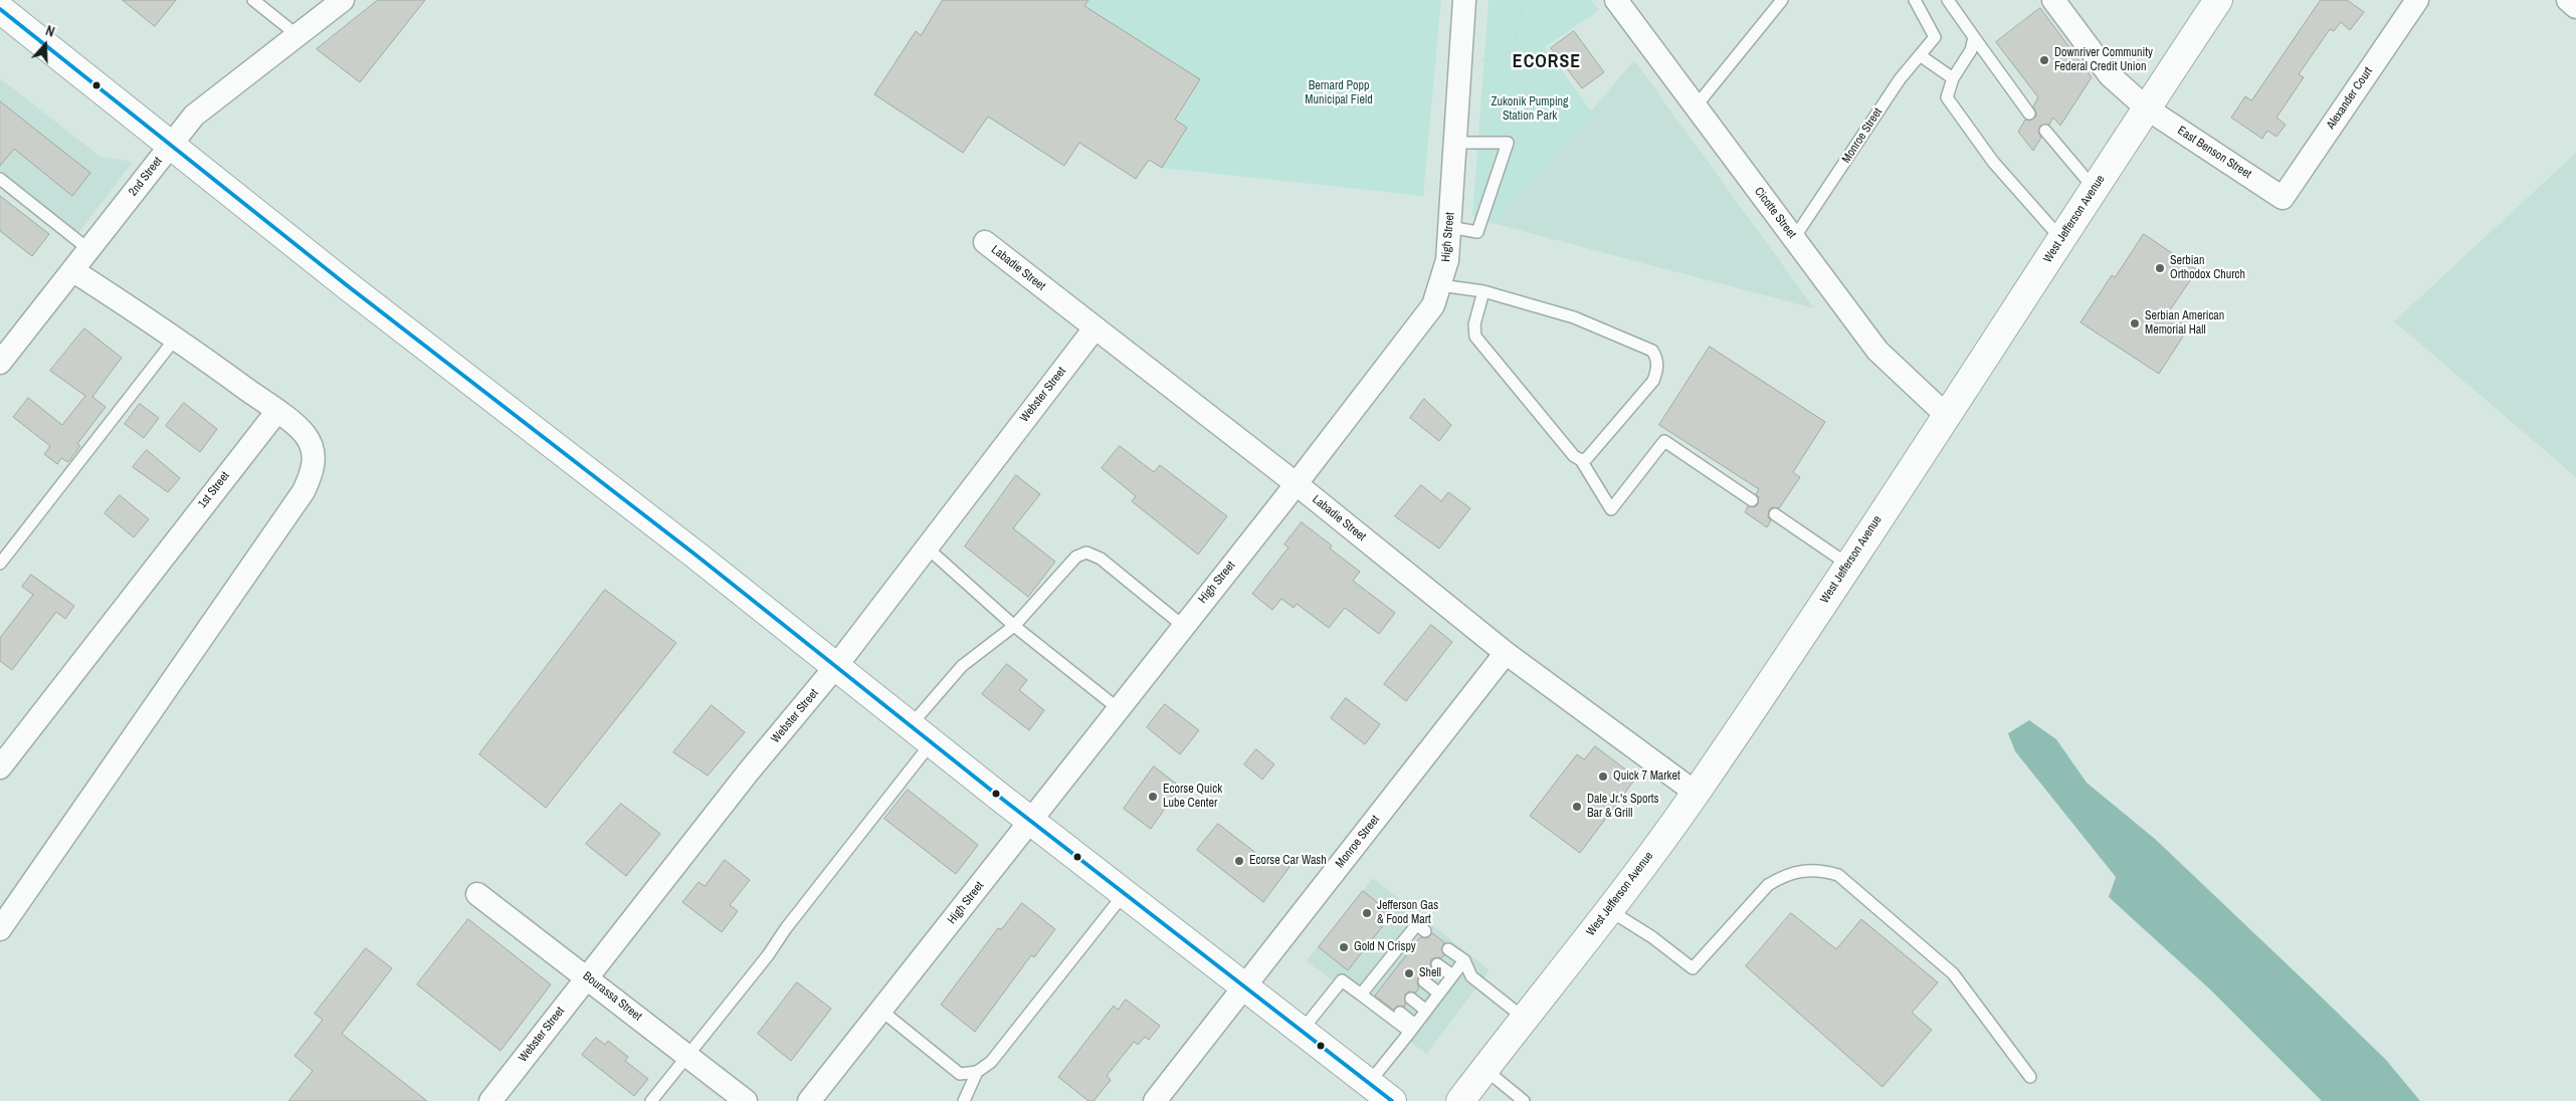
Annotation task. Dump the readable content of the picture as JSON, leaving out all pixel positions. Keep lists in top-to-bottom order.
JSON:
{
  "streets": {
    "main road": ["West Jefferson Avenue"],
    "street": [
      "Alexander Court",
      "Monroe Street",
      "East Benson Street",
      "2nd Street",
      "Cicotte Street",
      "High Street",
      "Labadie Street",
      "Webster Street",
      "1st Street",
      "Bourassa Street"
    ]
  },
  "crossings": [
    ["Alexander Court", "East Benson Street"],
    ["Monroe Street", "Cicotte Street"],
    ["Monroe Street", "Labadie Street"],
    ["East Benson Street", "West Jefferson Avenue"],
    ["Cicotte Street", "West Jefferson Avenue"],
    ["West Jefferson Avenue", "Labadie Street"],
    ["High Street", "Labadie Street"],
    ["Labadie Street", "Webster Street"],
    ["Webster Street", "Bourassa Street"]
  ],
  "districts": ["ECORSE"],
  "parks": ["Bernard Popp Municipal Field", "Zukonik Pumping Station Park"],
  "places": [
    "Downriver Community Federal Credit Union",
    "Serbian Orthodox Church",
    "Serbian American Memorial Hall",
    "Quick 7 Market",
    "Ecorse Quick Lube Center",
    "Dale Jr.'s Sports Bar & Grill",
    "Ecorse Car Wash",
    "Jefferson Gas & Food Mart",
    "Gold N Crispy",
    "Shell"
  ],
  "north": "top"
}
